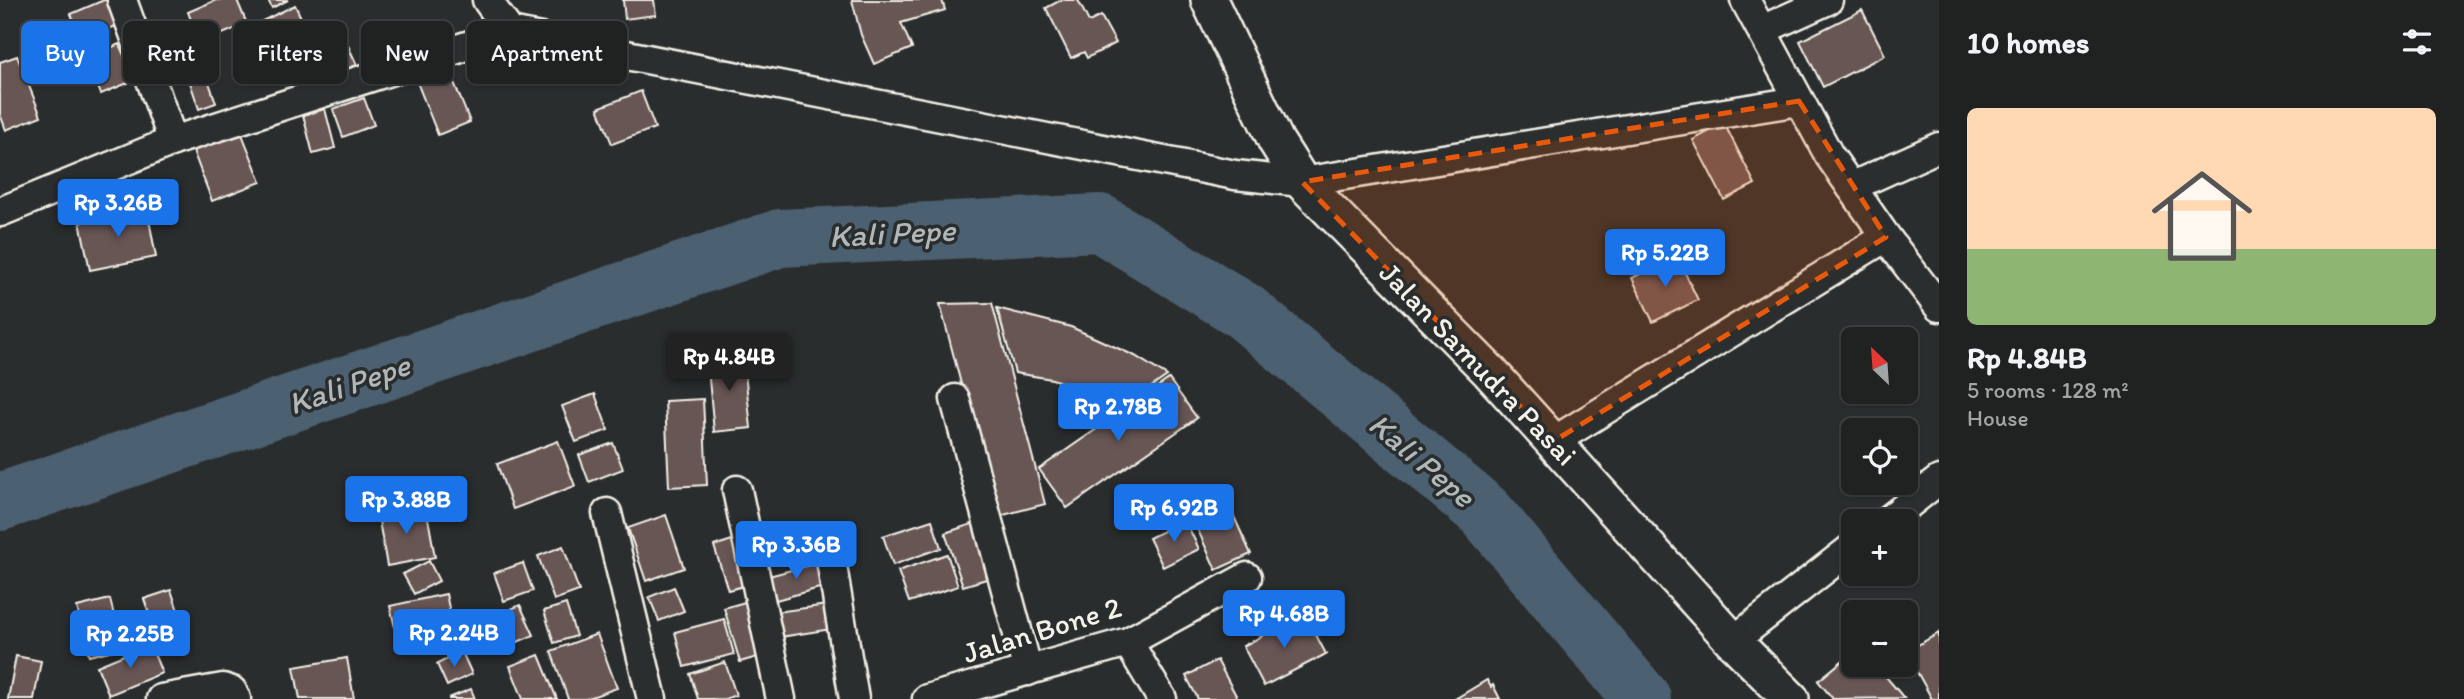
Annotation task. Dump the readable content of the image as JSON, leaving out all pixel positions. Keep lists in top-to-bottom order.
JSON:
{
  "streets": {
    "street": ["Jalan Samudra Pasai", "Jalan Bone 2"]
  },
  "water": ["Kali Pepe"],
  "north": "top left",
  "page": {
    "heading": "10 homes",
    "chip": [
      "Buy",
      "Rent",
      "Filters",
      "New",
      "Apartment"
    ],
    "list": [
      {
        "name": "Rp 4.84B",
        "note": "5 rooms · 128 m² · House"
      }
    ],
    "price": [
      "Rp 3.26B",
      "Rp 5.22B",
      "Rp 4.84B",
      "Rp 2.78B",
      "Rp 3.88B",
      "Rp 6.92B",
      "Rp 3.36B",
      "Rp 4.68B",
      "Rp 2.24B",
      "Rp 2.25B"
    ],
    "map_buttons": ["+", "−"]
  }
}
